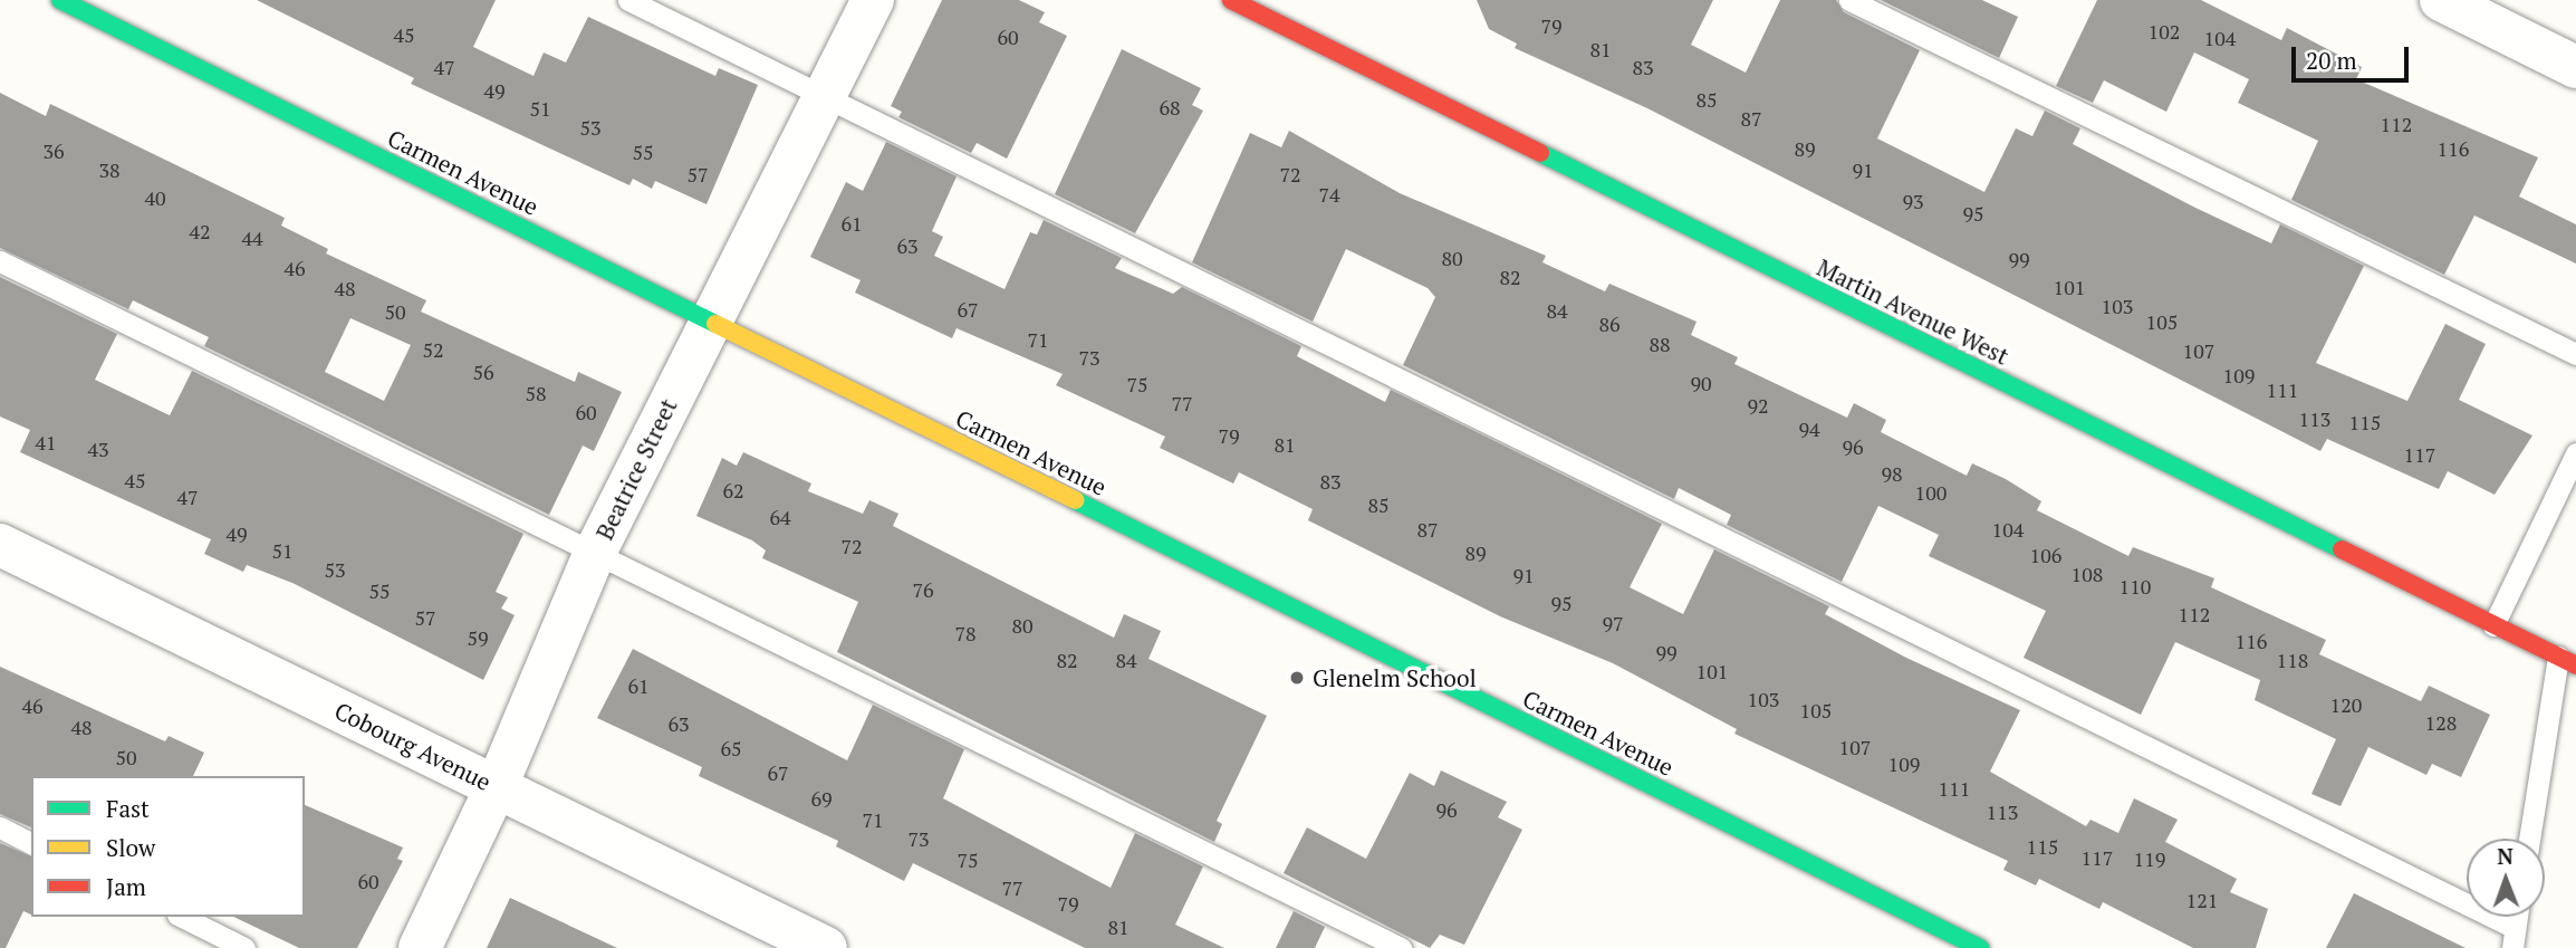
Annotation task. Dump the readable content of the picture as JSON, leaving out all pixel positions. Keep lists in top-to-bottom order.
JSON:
{
  "streets": {
    "street": [
      "Carmen Avenue",
      "Martin Avenue West",
      "Beatrice Street",
      "Cobourg Avenue"
    ]
  },
  "crossings": [
    ["Carmen Avenue", "Beatrice Street"],
    ["Beatrice Street", "Cobourg Avenue"]
  ],
  "places": ["Glenelm School"],
  "house_numbers": [
    "79",
    "102",
    "45",
    "60",
    "104",
    "81",
    "47",
    "83",
    "49",
    "85",
    "68",
    "51",
    "87",
    "112",
    "53",
    "89",
    "116",
    "36",
    "55",
    "38",
    "91",
    "57",
    "72",
    "74",
    "40",
    "93",
    "95",
    "61",
    "42",
    "44",
    "63",
    "80",
    "99",
    "46",
    "82",
    "101",
    "48",
    "103",
    "67",
    "84",
    "50",
    "105",
    "86",
    "71",
    "88",
    "52",
    "107",
    "73",
    "56",
    "109",
    "90",
    "75",
    "111",
    "58",
    "77",
    "92",
    "60",
    "113",
    "115",
    "94",
    "79",
    "41",
    "81",
    "96",
    "43",
    "117",
    "98",
    "45",
    "83",
    "62",
    "100",
    "47",
    "85",
    "64",
    "87",
    "104",
    "49",
    "72",
    "51",
    "89",
    "106",
    "53",
    "108",
    "91",
    "110",
    "76",
    "55",
    "95",
    "112",
    "57",
    "97",
    "80",
    "78",
    "59",
    "116",
    "99",
    "82",
    "84",
    "118",
    "101",
    "61",
    "103",
    "120",
    "46",
    "105",
    "128",
    "63",
    "48",
    "107",
    "65",
    "50",
    "109",
    "67",
    "111",
    "69",
    "96",
    "113",
    "71",
    "73",
    "115",
    "117",
    "119",
    "75",
    "60",
    "77",
    "121",
    "79",
    "81"
  ],
  "legend": ["Fast", "Slow", "Jam"],
  "scale_bar": "20 m",
  "north": "top"
}
